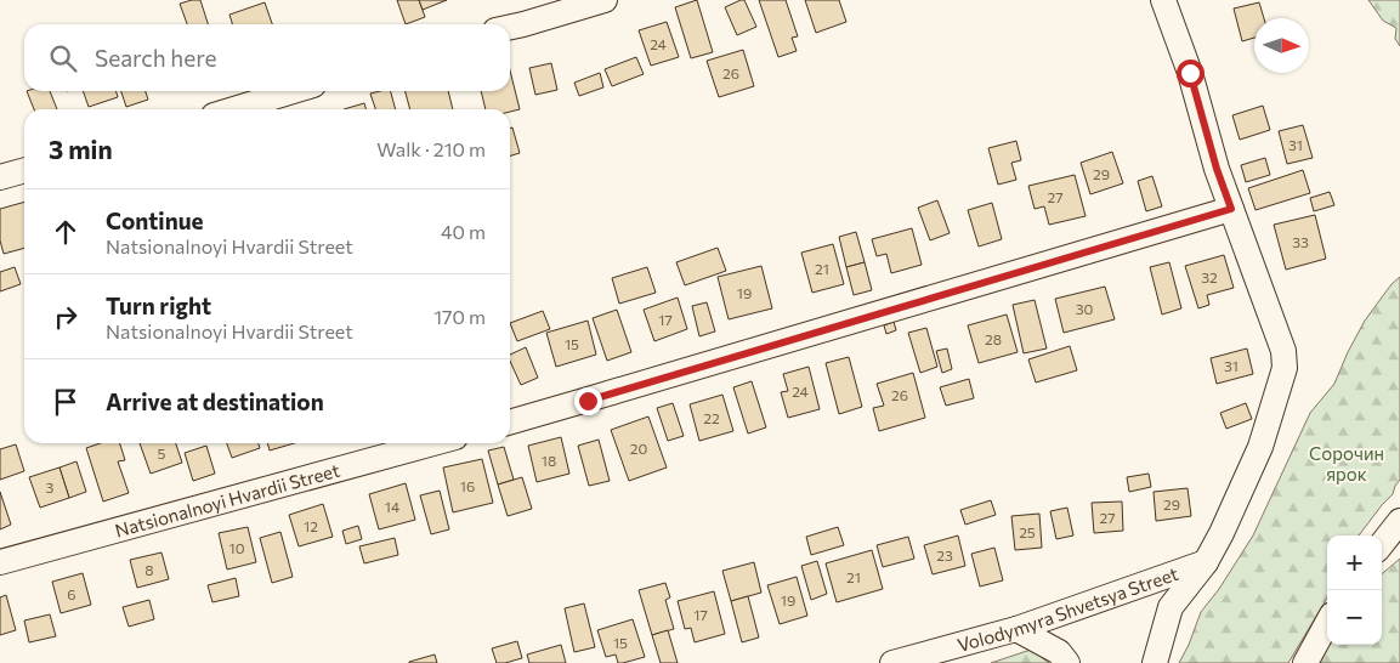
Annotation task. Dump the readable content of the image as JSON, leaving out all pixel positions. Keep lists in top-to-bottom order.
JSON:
{
  "streets": {
    "street": ["Natsionalnoyi Hvardii Street", "Volodymyra Shvetsya Street"]
  },
  "parks": ["Сорочин ярок"],
  "house_numbers": [
    "24",
    "26",
    "31",
    "29",
    "27",
    "33",
    "21",
    "32",
    "19",
    "30",
    "17",
    "28",
    "15",
    "31",
    "24",
    "26",
    "22",
    "20",
    "5",
    "18",
    "16",
    "3",
    "29",
    "14",
    "27",
    "12",
    "25",
    "10",
    "23",
    "8",
    "21",
    "6",
    "19",
    "17",
    "15"
  ],
  "north": "right",
  "page": {
    "search": "Search here",
    "heading": ["3 min", "Walk · 210 m"],
    "list": [
      ["Continue", "Natsionalnoyi Hvardii Street", "40 m"],
      ["Turn right", "Natsionalnoyi Hvardii Street", "170 m"],
      "Arrive at destination"
    ],
    "map_buttons": ["+", "−"]
  }
}
